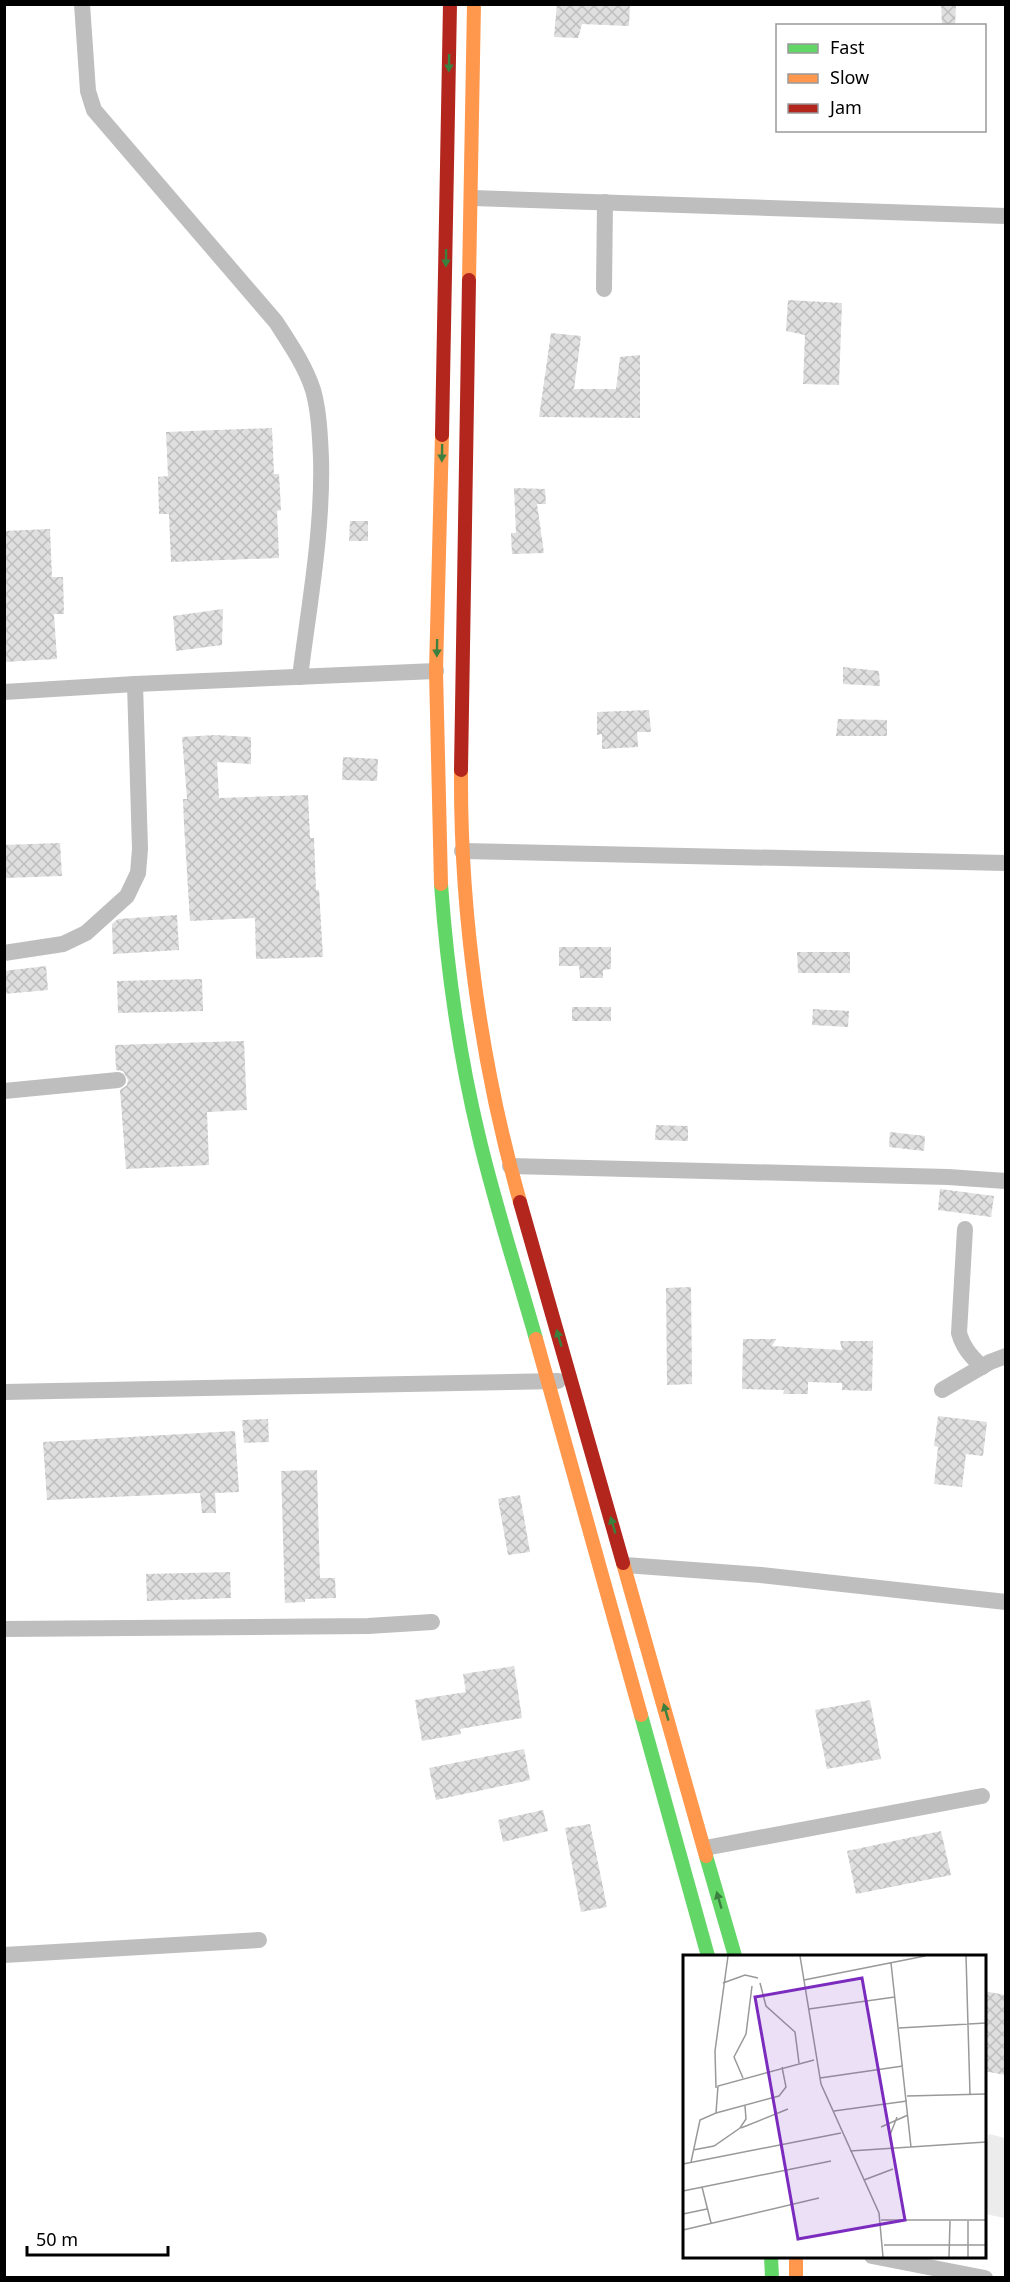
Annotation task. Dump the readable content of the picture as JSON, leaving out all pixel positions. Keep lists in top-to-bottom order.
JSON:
{
  "legend": ["Fast", "Slow", "Jam"],
  "scale_bar": "50 m"
}
